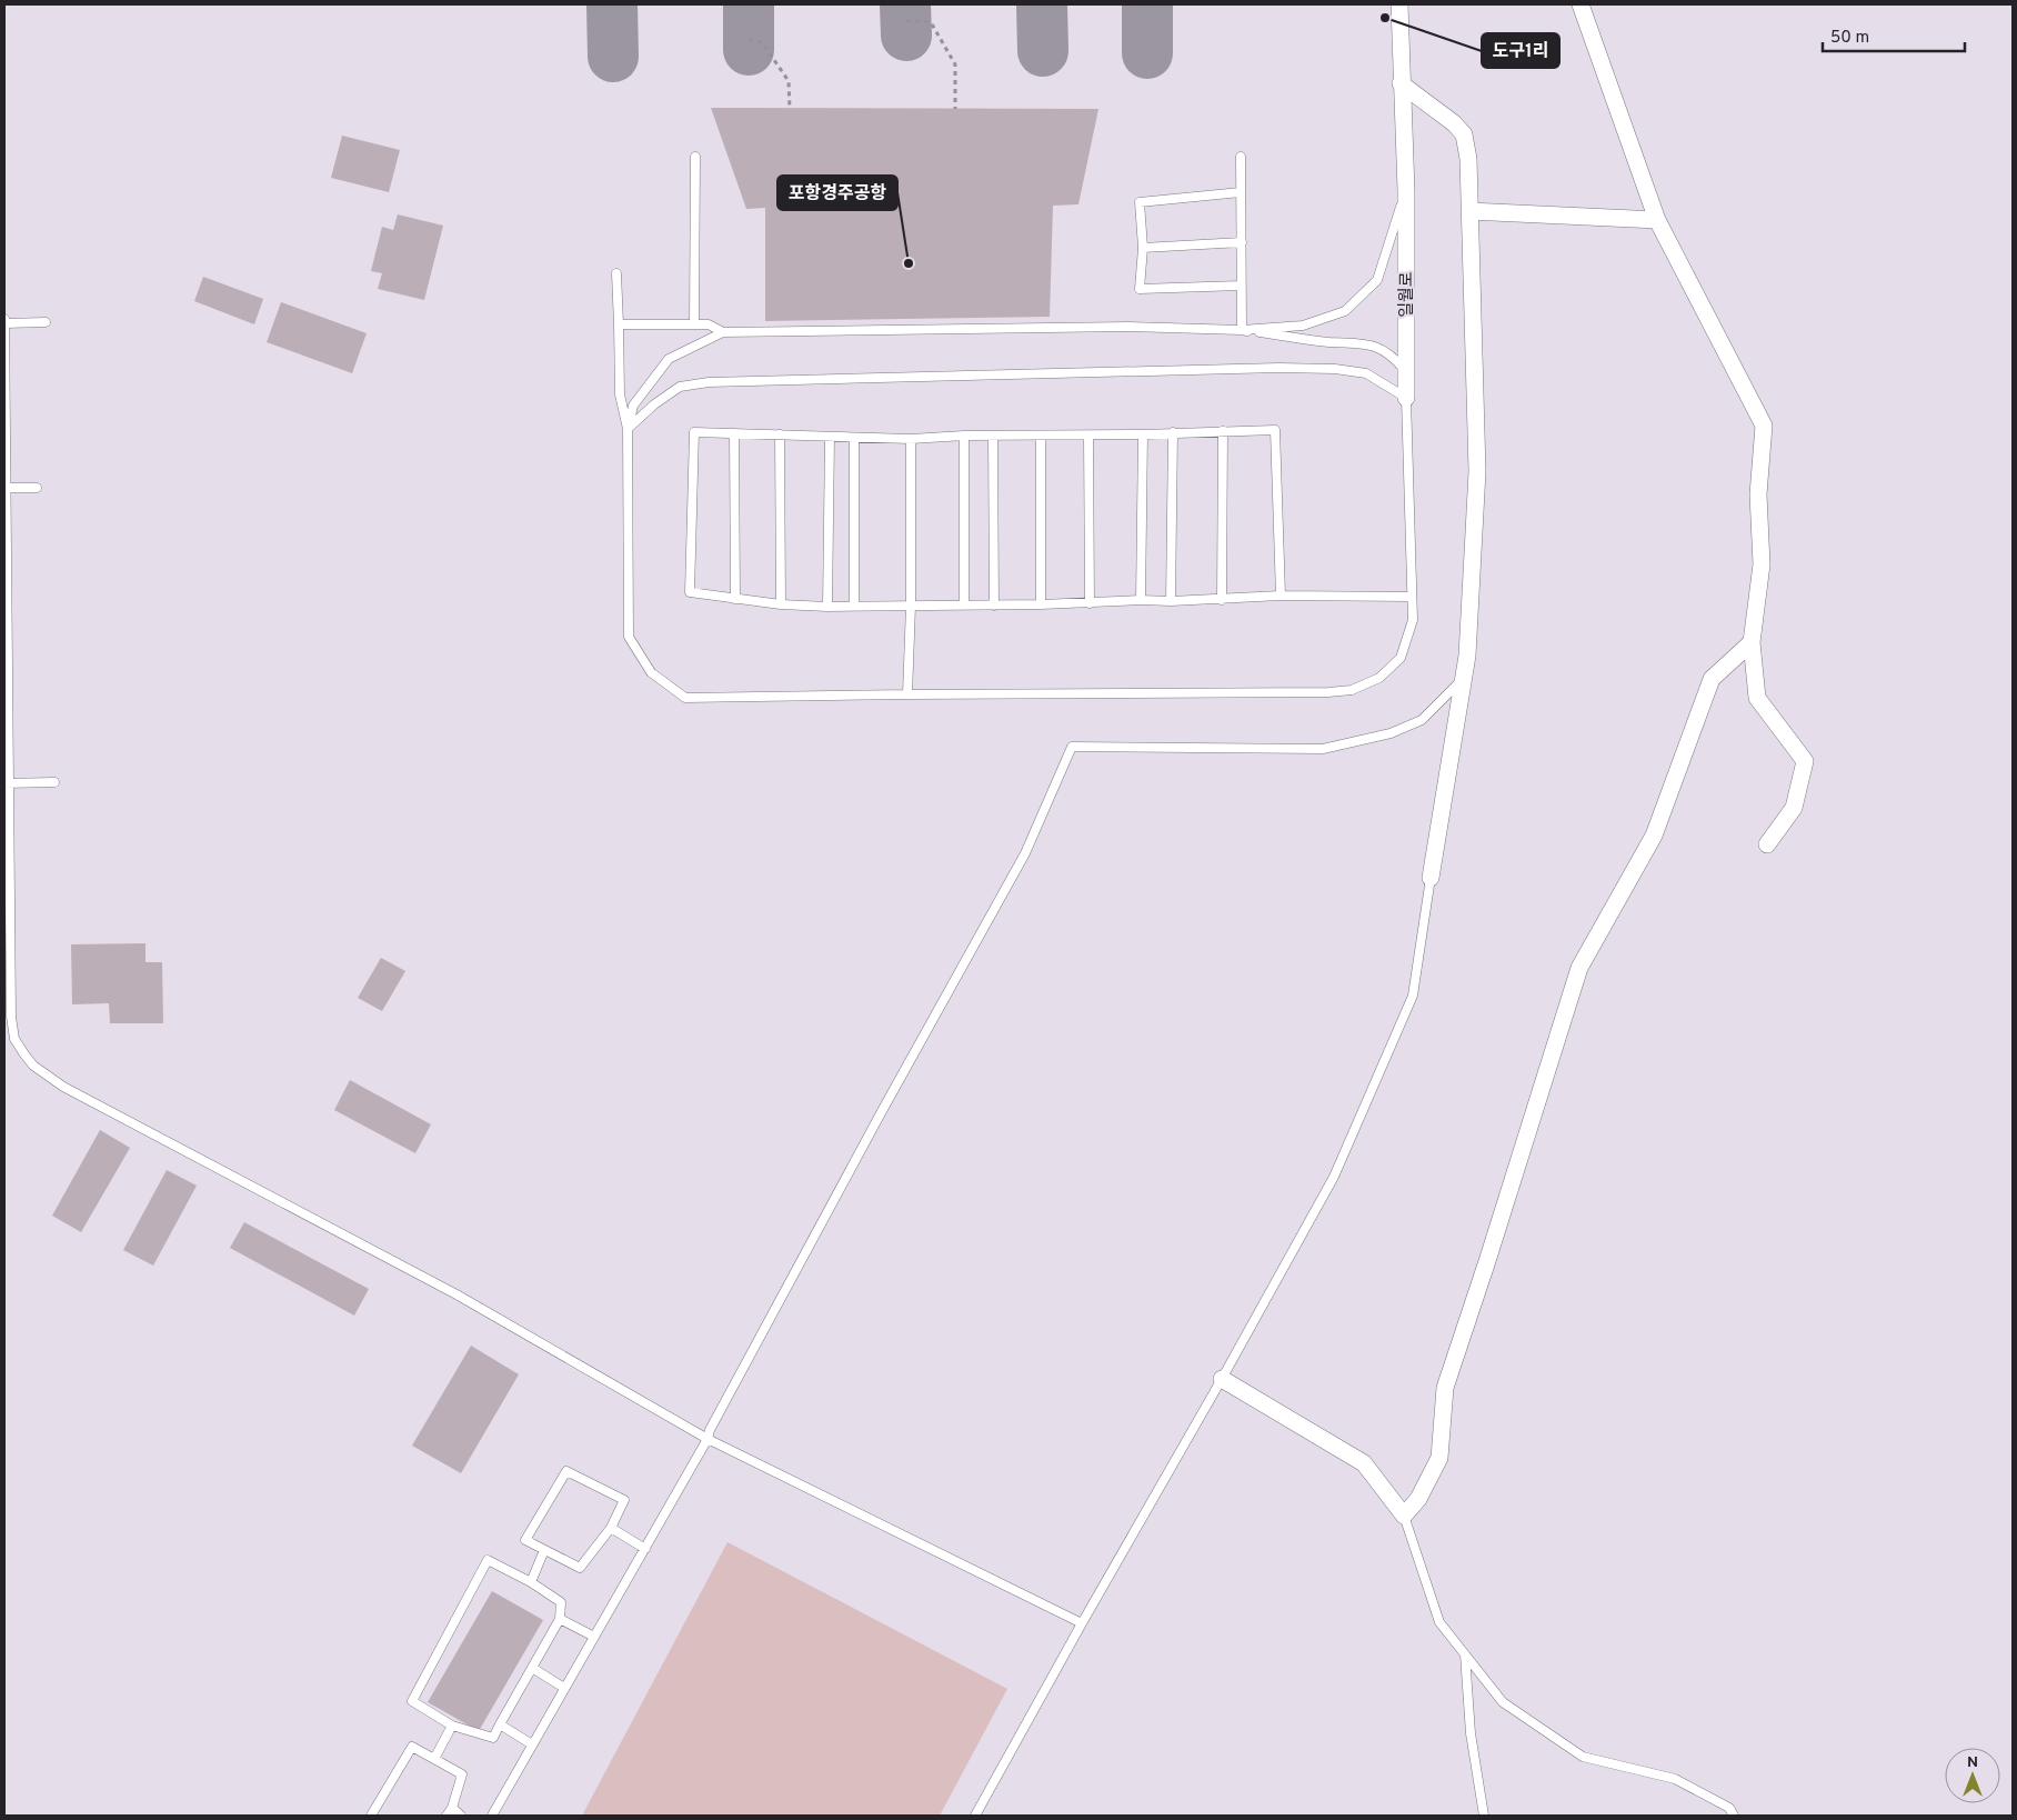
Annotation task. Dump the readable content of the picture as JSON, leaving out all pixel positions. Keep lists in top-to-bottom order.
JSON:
{
  "streets": {
    "street": ["일월로"]
  },
  "places": ["도구1리", "포항경주공항"],
  "scale_bar": "50 m",
  "north": "top"
}
